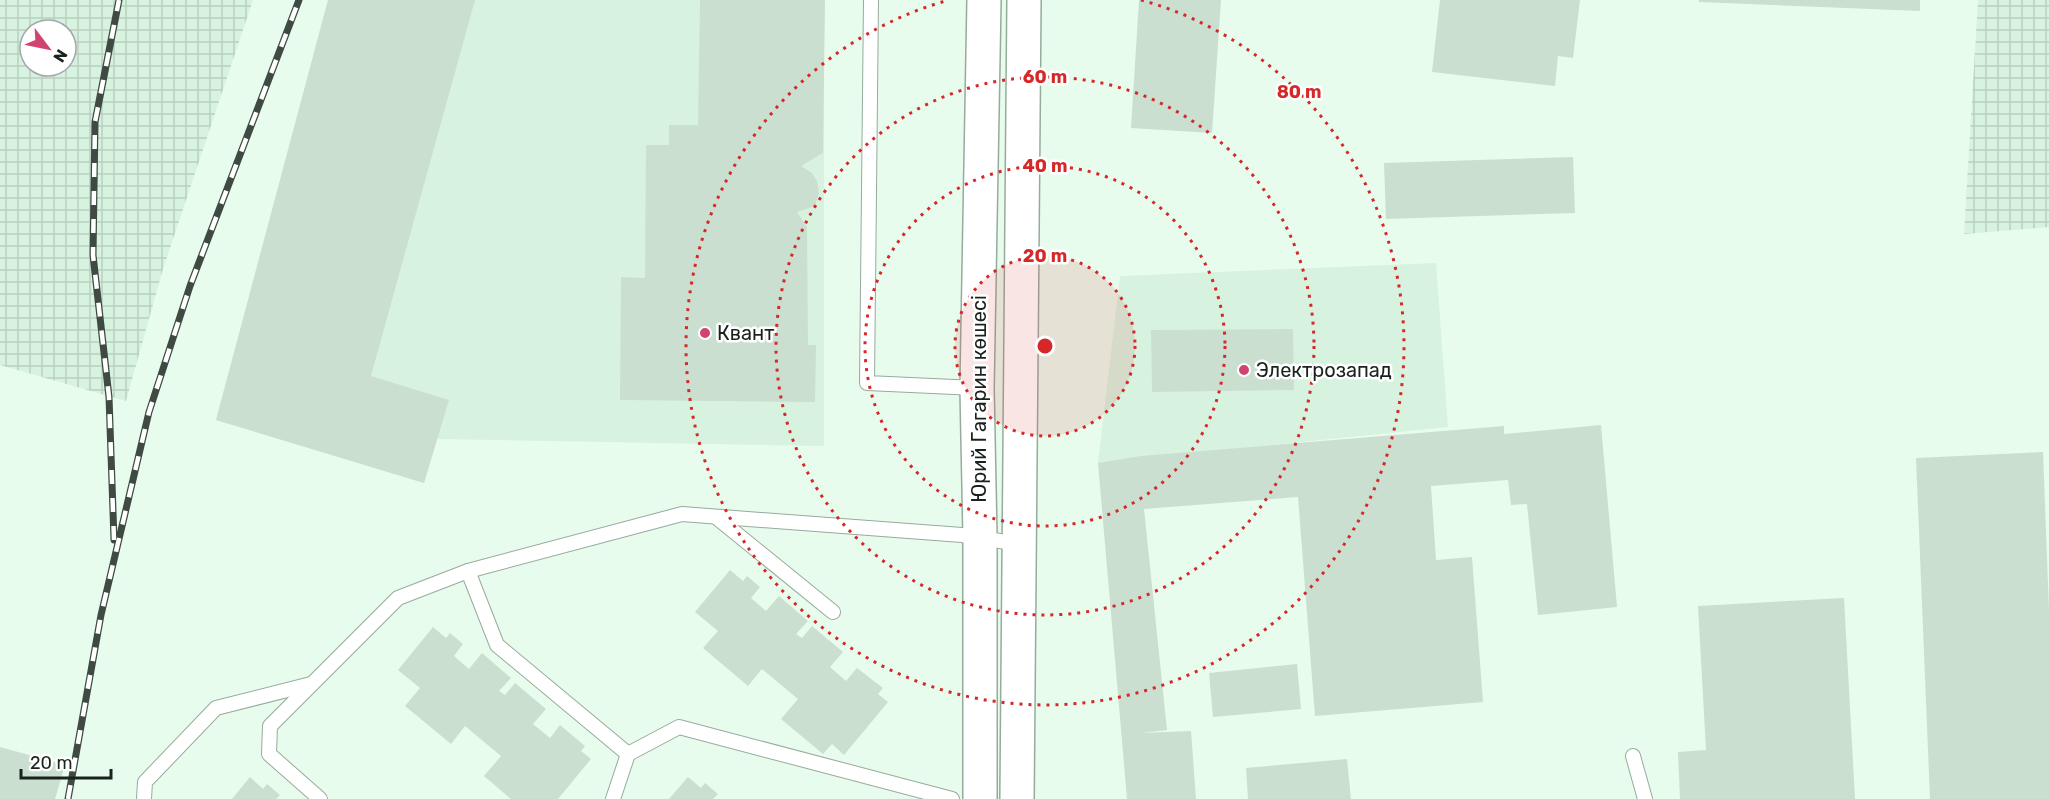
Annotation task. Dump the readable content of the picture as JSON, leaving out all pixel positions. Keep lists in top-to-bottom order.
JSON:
{
  "streets": {
    "main road": ["Юрий Гагарин көшесі"]
  },
  "places": ["Квант", "Электрозапад"],
  "scale_bar": "20 m",
  "north": "bottom right",
  "rings": [
    "60 m",
    "80 m",
    "40 m",
    "20 m"
  ]
}
